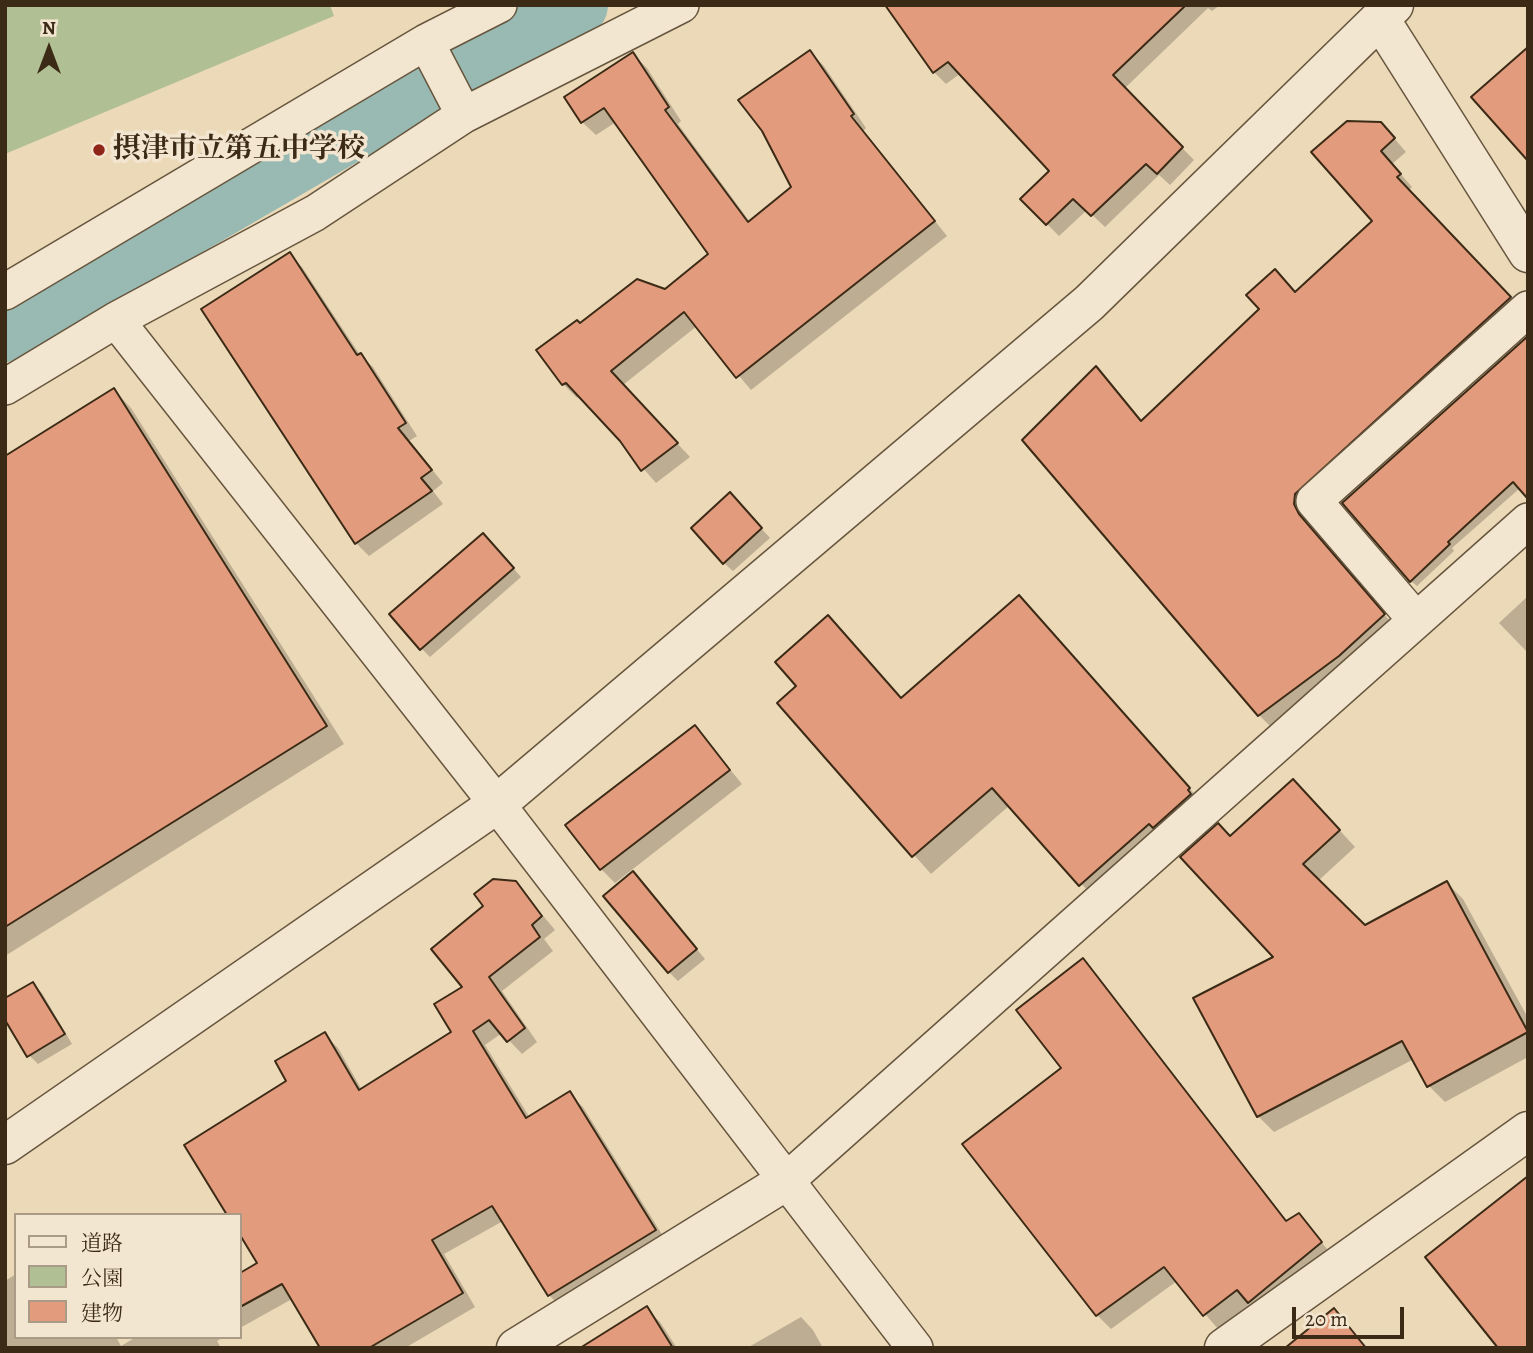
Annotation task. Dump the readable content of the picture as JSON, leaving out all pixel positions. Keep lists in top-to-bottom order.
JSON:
{
  "places": ["摂津市立第五中学校"],
  "legend": ["道路", "公園", "建物"],
  "scale_bar": "20 m",
  "north": "top"
}
